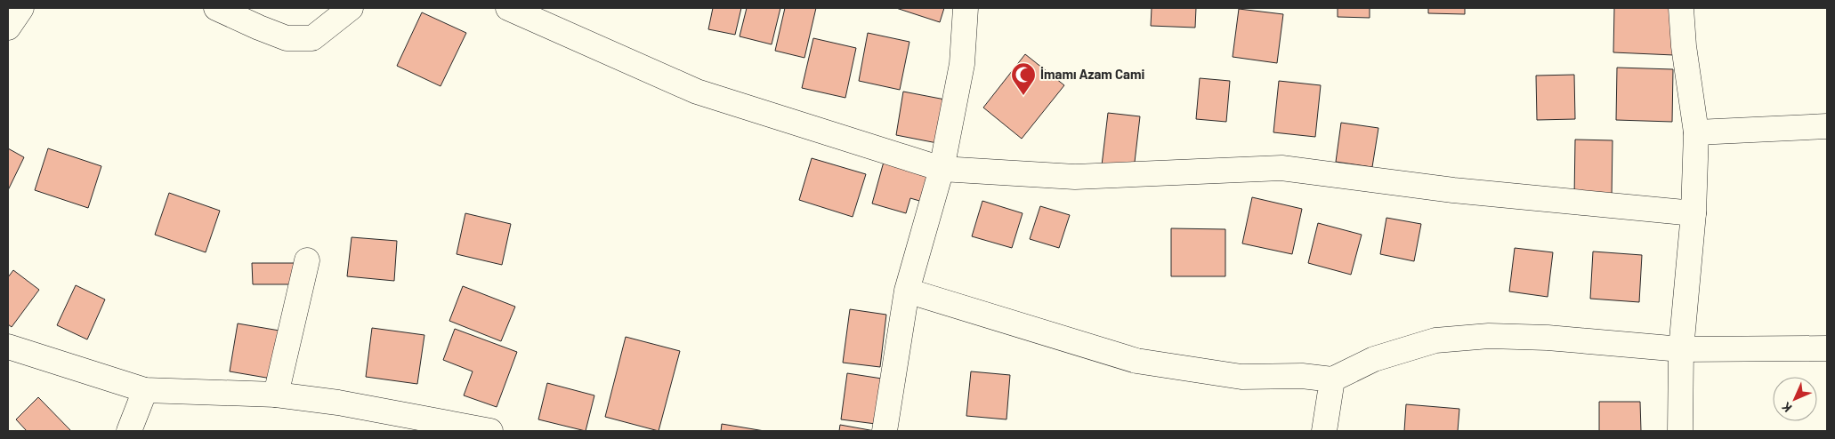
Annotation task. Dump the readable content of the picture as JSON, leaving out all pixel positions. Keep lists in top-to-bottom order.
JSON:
{
  "places": {
    "mosque": ["İmamı Azam Cami"]
  },
  "north": "bottom left"
}
